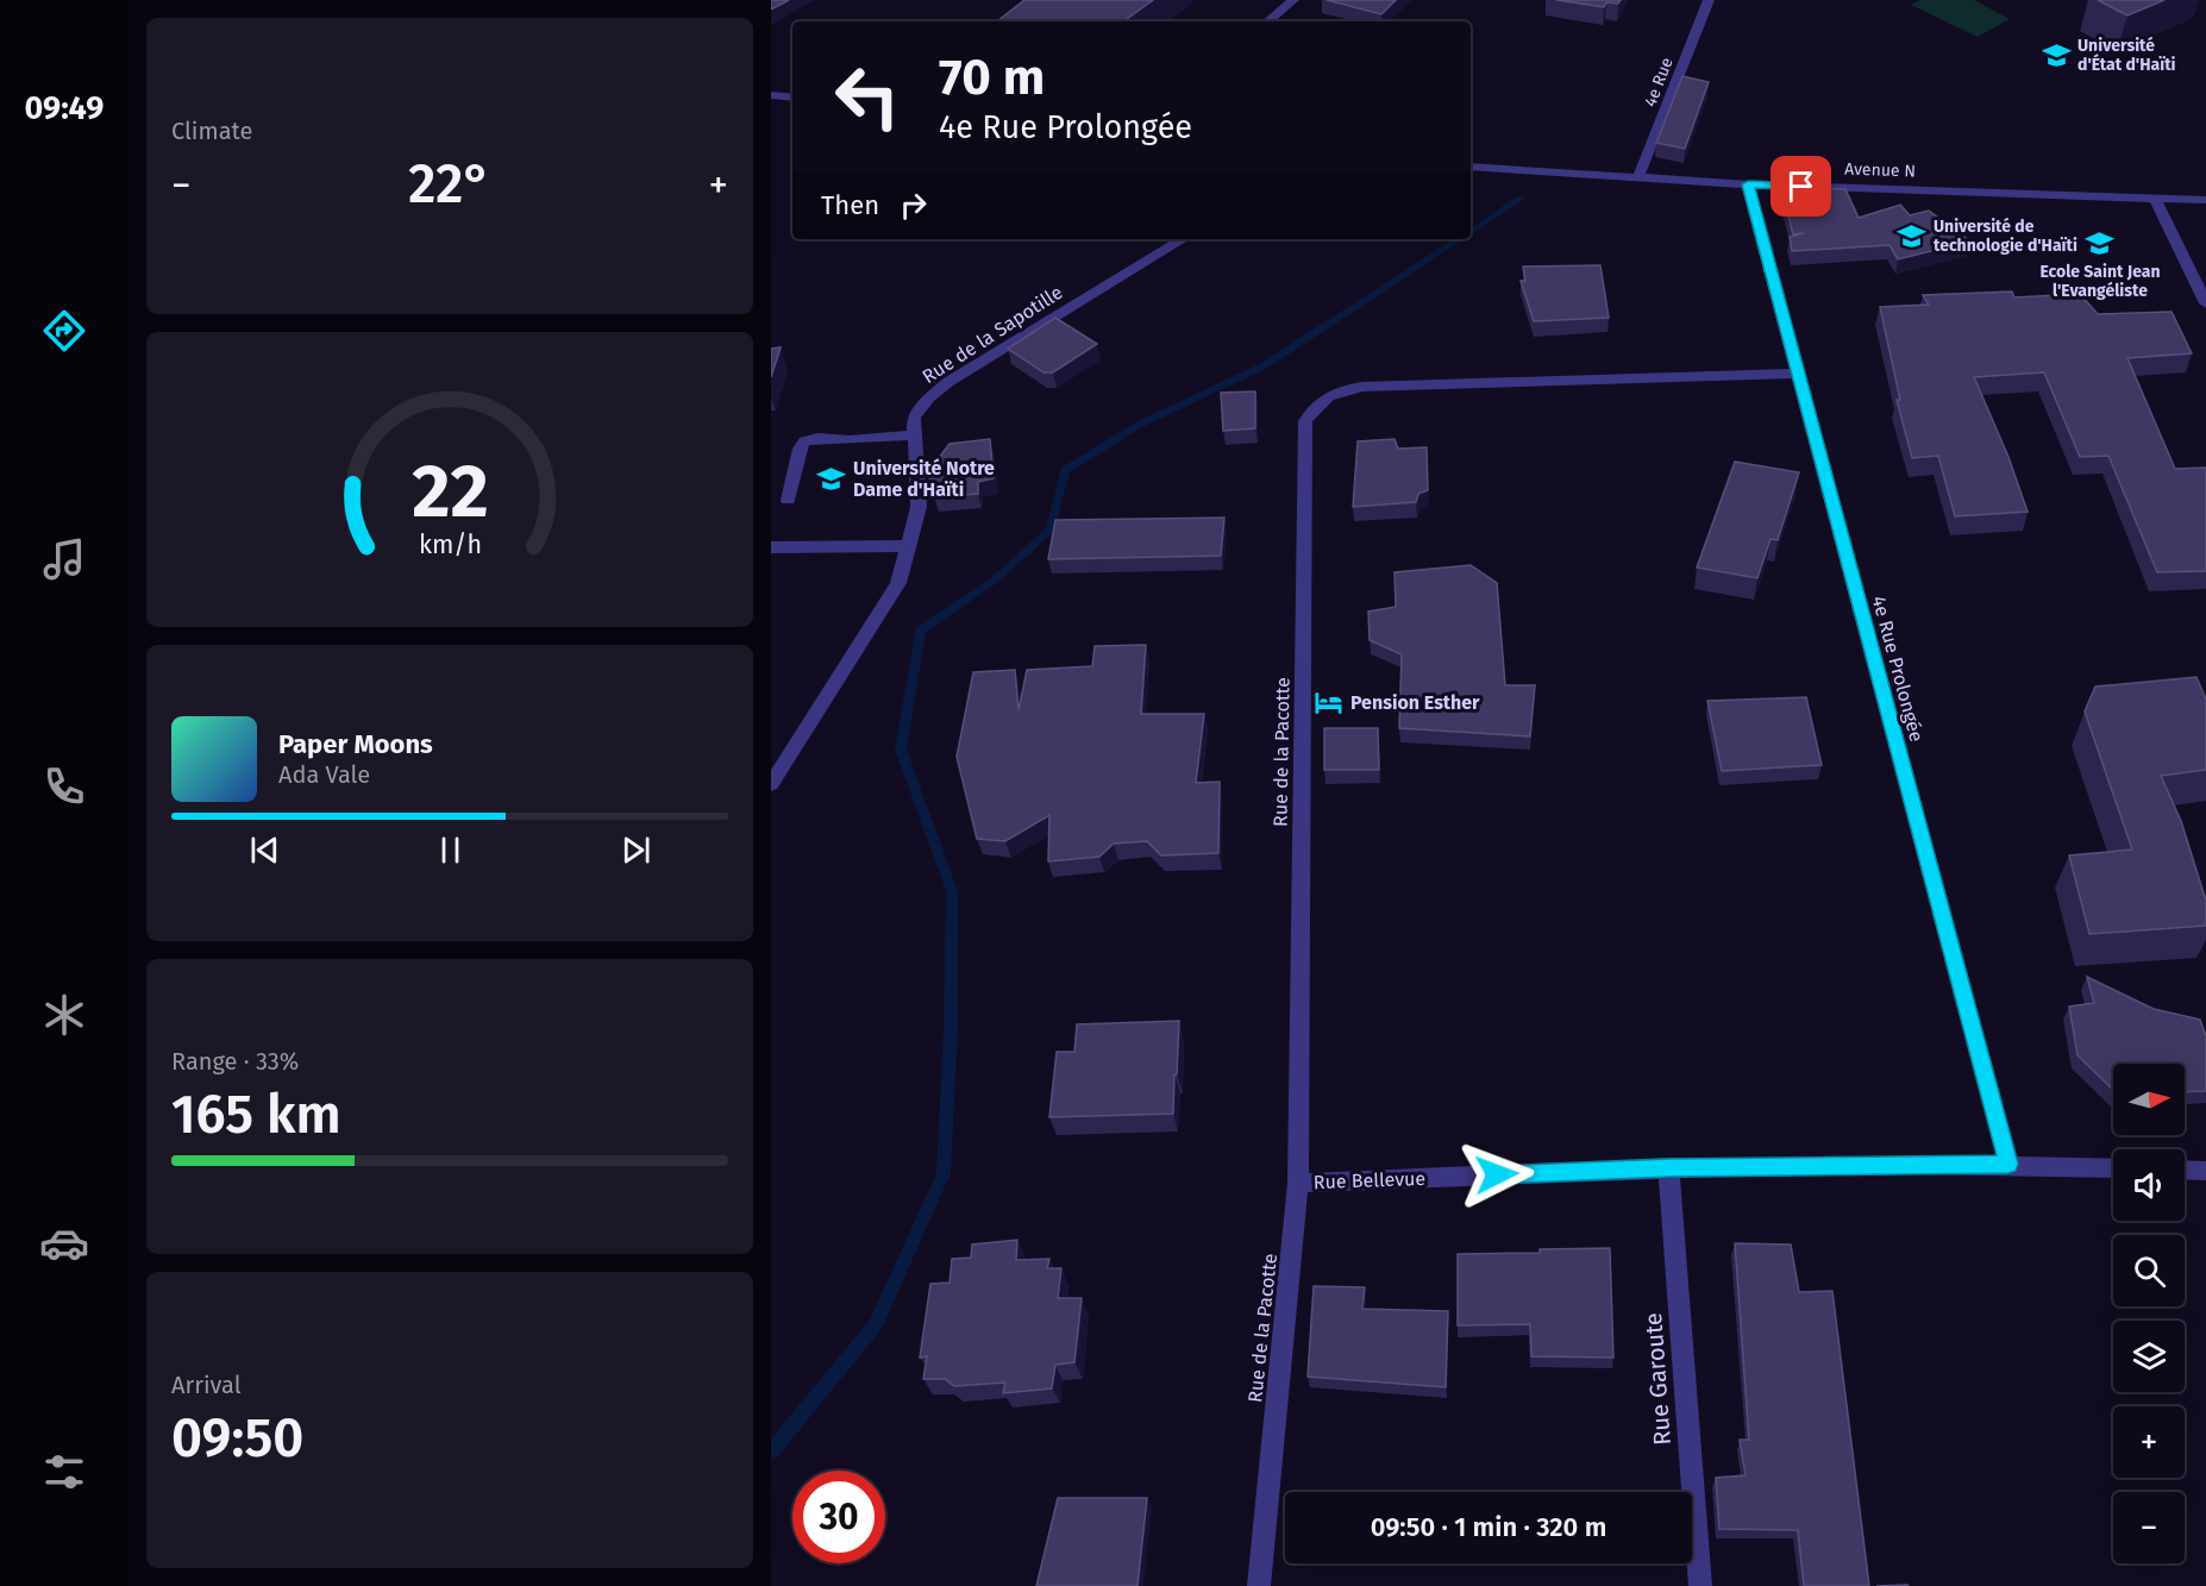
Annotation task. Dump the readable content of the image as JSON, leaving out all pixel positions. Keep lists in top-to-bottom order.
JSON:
{
  "streets": {
    "street": [
      "4e Rue",
      "Avenue N",
      "Rue de la Sapotille",
      "4e Rue Prolongée",
      "Rue de la Pacotte",
      "Rue Bellevue",
      "Rue Garoute"
    ]
  },
  "crossings": [
    ["4e Rue", "Avenue N"],
    ["Avenue N", "4e Rue Prolongée"],
    ["4e Rue Prolongée", "Rue de la Pacotte"],
    ["4e Rue Prolongée", "Rue Bellevue"],
    ["Rue de la Pacotte", "Rue Bellevue"],
    ["Rue Bellevue", "Rue Garoute"]
  ],
  "places": {
    "school or university": [
      "Université d'État d'Haïti",
      "Université de technologie d'Haïti",
      "Ecole Saint Jean l'Evangéliste",
      "Université Notre Dame d'Haïti"
    ],
    "hotel": ["Pension Esther"]
  },
  "north": "right",
  "page": {
    "tabs": "09:49",
    "tile": [
      "Climate",
      ["Range · 33%", "165 km"],
      ["Arrival", "09:50"]
    ],
    "turn": ["70 m", "4e Rue Prolongée"],
    "heat": ["−", "22°", "+"],
    "then": "Then",
    "song": ["Paper Moons", "Ada Vale"],
    "map_buttons": ["+", "−"],
    "limit": "30",
    "trip": "09:50 · 1 min · 320 m",
    "gauge": ["22", "km/h"]
  }
}
